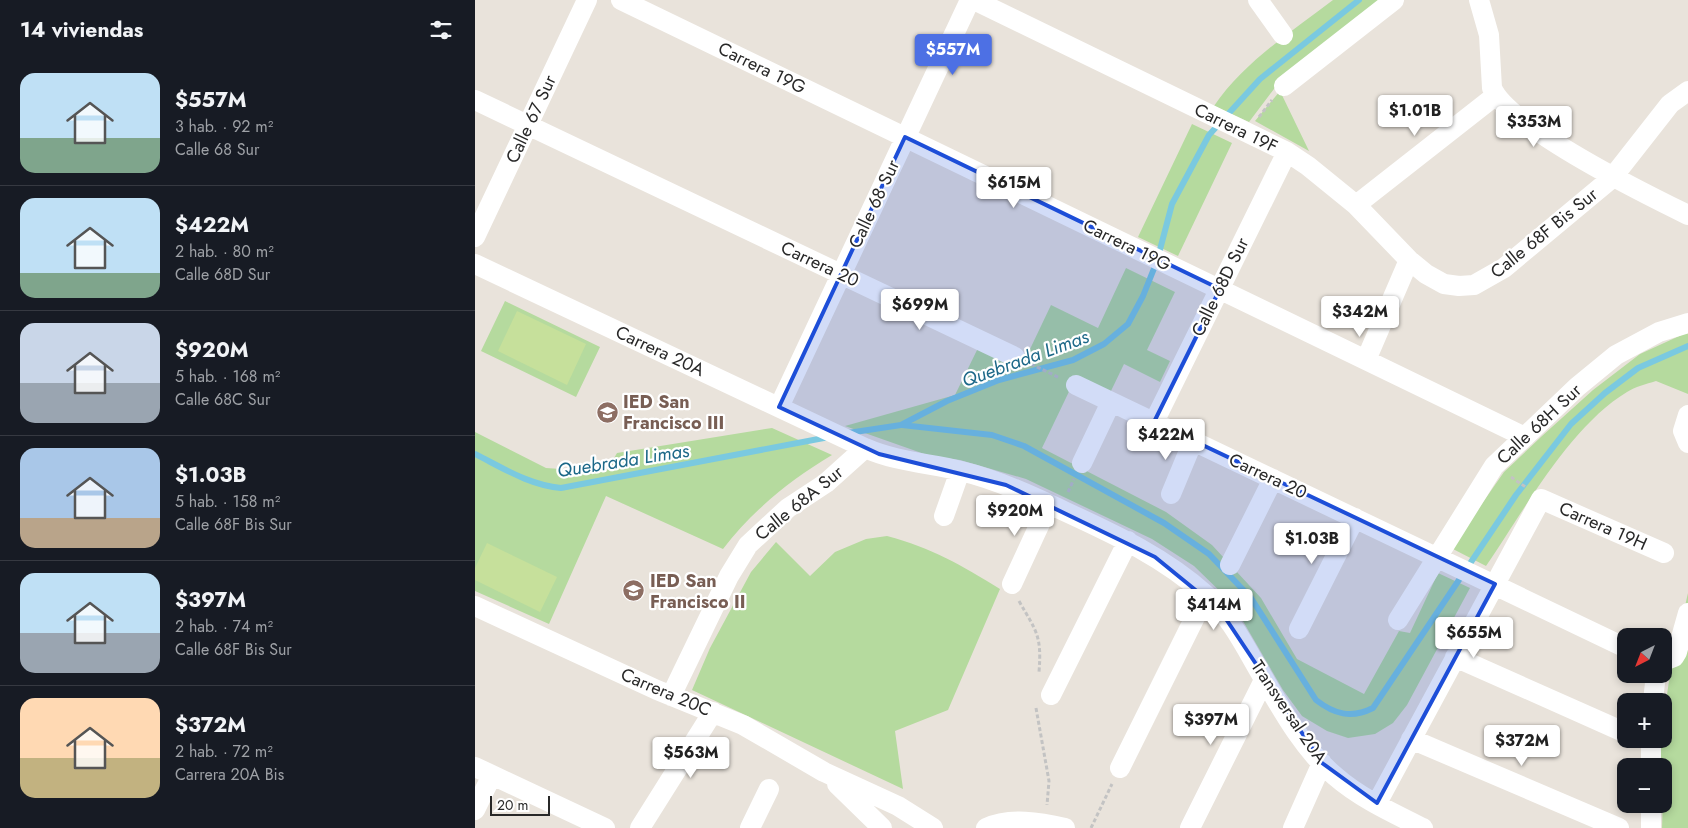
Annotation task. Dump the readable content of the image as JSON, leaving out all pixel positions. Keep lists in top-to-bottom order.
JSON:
{
  "streets": {
    "street": [
      "Carrera 19G",
      "Calle 67 Sur",
      "Carrera 19F",
      "Calle 68 Sur",
      "Calle 68F Bis Sur",
      "Carrera 20",
      "Calle 68D Sur",
      "Carrera 20A",
      "Calle 68H Sur",
      "Calle 68A Sur",
      "Carrera 19H",
      "Carrera 20C",
      "Transversal 20A"
    ]
  },
  "crossings": [
    ["Carrera 19G", "Calle 68 Sur"],
    ["Carrera 19G", "Calle 68D Sur"],
    ["Carrera 19G", "Calle 68H Sur"],
    ["Calle 67 Sur", "Carrera 20"],
    ["Carrera 19F", "Calle 68 Sur"],
    ["Carrera 19F", "Calle 68F Bis Sur"],
    ["Carrera 19F", "Calle 68D Sur"],
    ["Calle 68 Sur", "Carrera 20"],
    ["Calle 68 Sur", "Carrera 20A"],
    ["Carrera 20", "Calle 68D Sur"],
    ["Carrera 20", "Calle 68H Sur"],
    ["Carrera 20", "Carrera 19H"],
    ["Carrera 20A", "Calle 68A Sur"],
    ["Carrera 20A", "Transversal 20A"],
    ["Calle 68A Sur", "Carrera 20C"]
  ],
  "water": ["Quebrada Limas"],
  "places": {
    "school or university": ["IED San Francisco III", "IED San Francisco II"]
  },
  "scale_bar": "20 m",
  "north": "bottom left",
  "page": {
    "heading": "14 viviendas",
    "price": [
      "$557M",
      "$1.01B",
      "$353M",
      "$615M",
      "$699M",
      "$342M",
      "$422M",
      "$920M",
      "$1.03B",
      "$414M",
      "$655M",
      "$397M",
      "$372M",
      "$563M"
    ],
    "list": [
      {
        "name": "$557M",
        "note": "3 hab. · 92 m² · Calle 68 Sur"
      },
      {
        "name": "$422M",
        "note": "2 hab. · 80 m² · Calle 68D Sur"
      },
      {
        "name": "$920M",
        "note": "5 hab. · 168 m² · Calle 68C Sur"
      },
      {
        "name": "$1.03B",
        "note": "5 hab. · 158 m² · Calle 68F Bis Sur"
      },
      {
        "name": "$397M",
        "note": "2 hab. · 74 m² · Calle 68F Bis Sur"
      },
      {
        "name": "$372M",
        "note": "2 hab. · 72 m² · Carrera 20A Bis"
      }
    ],
    "map_buttons": ["+", "−"],
    "scale": "20 m"
  }
}
